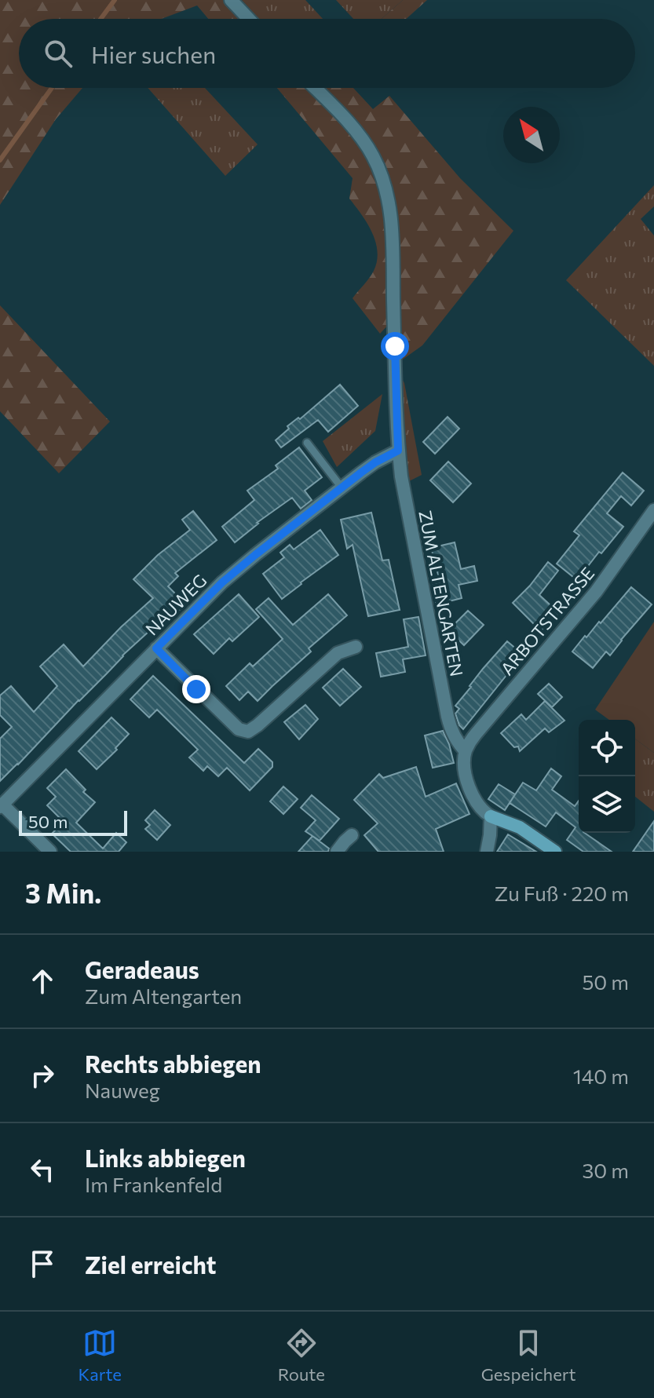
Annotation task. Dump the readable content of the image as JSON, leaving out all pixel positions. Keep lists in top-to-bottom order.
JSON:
{
  "streets": {
    "street": ["ZUM ALTENGARTEN", "NAUWEG", "ARBOTSTRASSE"]
  },
  "crossings": [
    ["ZUM ALTENGARTEN", "NAUWEG"],
    ["ZUM ALTENGARTEN", "ARBOTSTRASSE"]
  ],
  "scale_bar": "50 m",
  "north": "top left",
  "page": {
    "search": "Hier suchen",
    "scale": "50 m",
    "heading": ["3 Min.", "Zu Fuß · 220 m"],
    "list": [
      ["Geradeaus", "Zum Altengarten", "50 m"],
      ["Rechts abbiegen", "Nauweg", "140 m"],
      ["Links abbiegen", "Im Frankenfeld", "30 m"],
      "Ziel erreicht"
    ],
    "nav": ["Karte", "Route", "Gespeichert"]
  }
}
